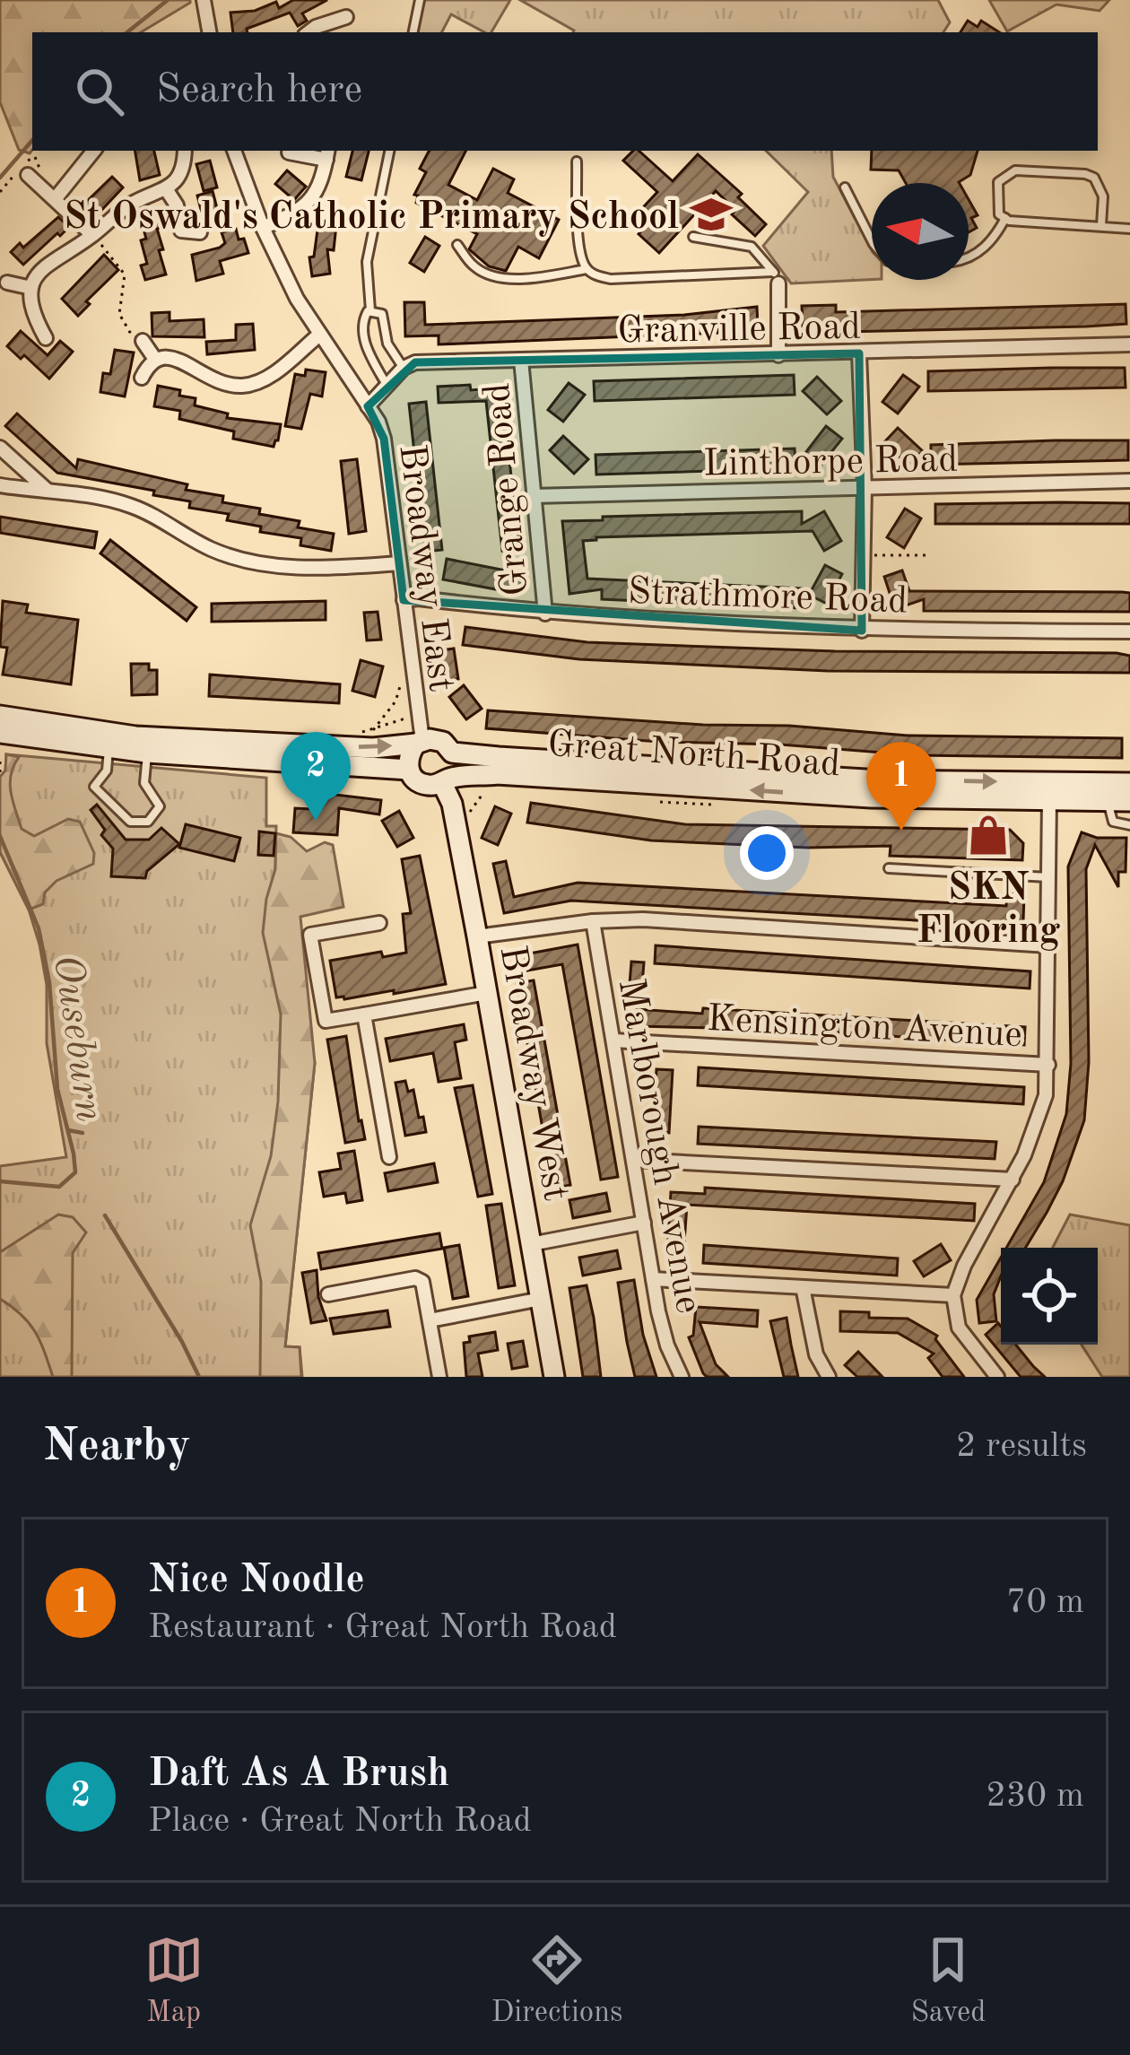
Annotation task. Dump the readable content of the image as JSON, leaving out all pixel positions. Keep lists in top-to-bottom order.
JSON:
{
  "streets": {
    "main road": ["Great North Road", "Broadway West"],
    "street": [
      "Granville Road",
      "Linthorpe Road",
      "Grange Road",
      "Broadway East",
      "Strathmore Road",
      "Kensington Avenue",
      "Marlborough Avenue"
    ]
  },
  "crossings": [
    ["Granville Road", "Grange Road"],
    ["Linthorpe Road", "Grange Road"],
    ["Grange Road", "Strathmore Road"],
    ["Broadway East", "Strathmore Road"],
    ["Broadway East", "Great North Road"],
    ["Broadway East", "Broadway West"],
    ["Great North Road", "Broadway West"],
    ["Kensington Avenue", "Marlborough Avenue"]
  ],
  "water": ["Ouseburn"],
  "places": {
    "school or university": ["St Oswald's Catholic Primary School"],
    "shop": ["SKN Flooring"]
  },
  "north": "left",
  "page": {
    "search": "Search here",
    "pins": ["2", "1"],
    "heading": ["Nearby", "2 results"],
    "list": [
      {
        "mark": "1",
        "name": "Nice Noodle",
        "note": "Restaurant · Great North Road",
        "value": "70 m"
      },
      {
        "mark": "2",
        "name": "Daft As A Brush",
        "note": "Place · Great North Road",
        "value": "230 m"
      }
    ],
    "nav": ["Map", "Directions", "Saved"]
  }
}
